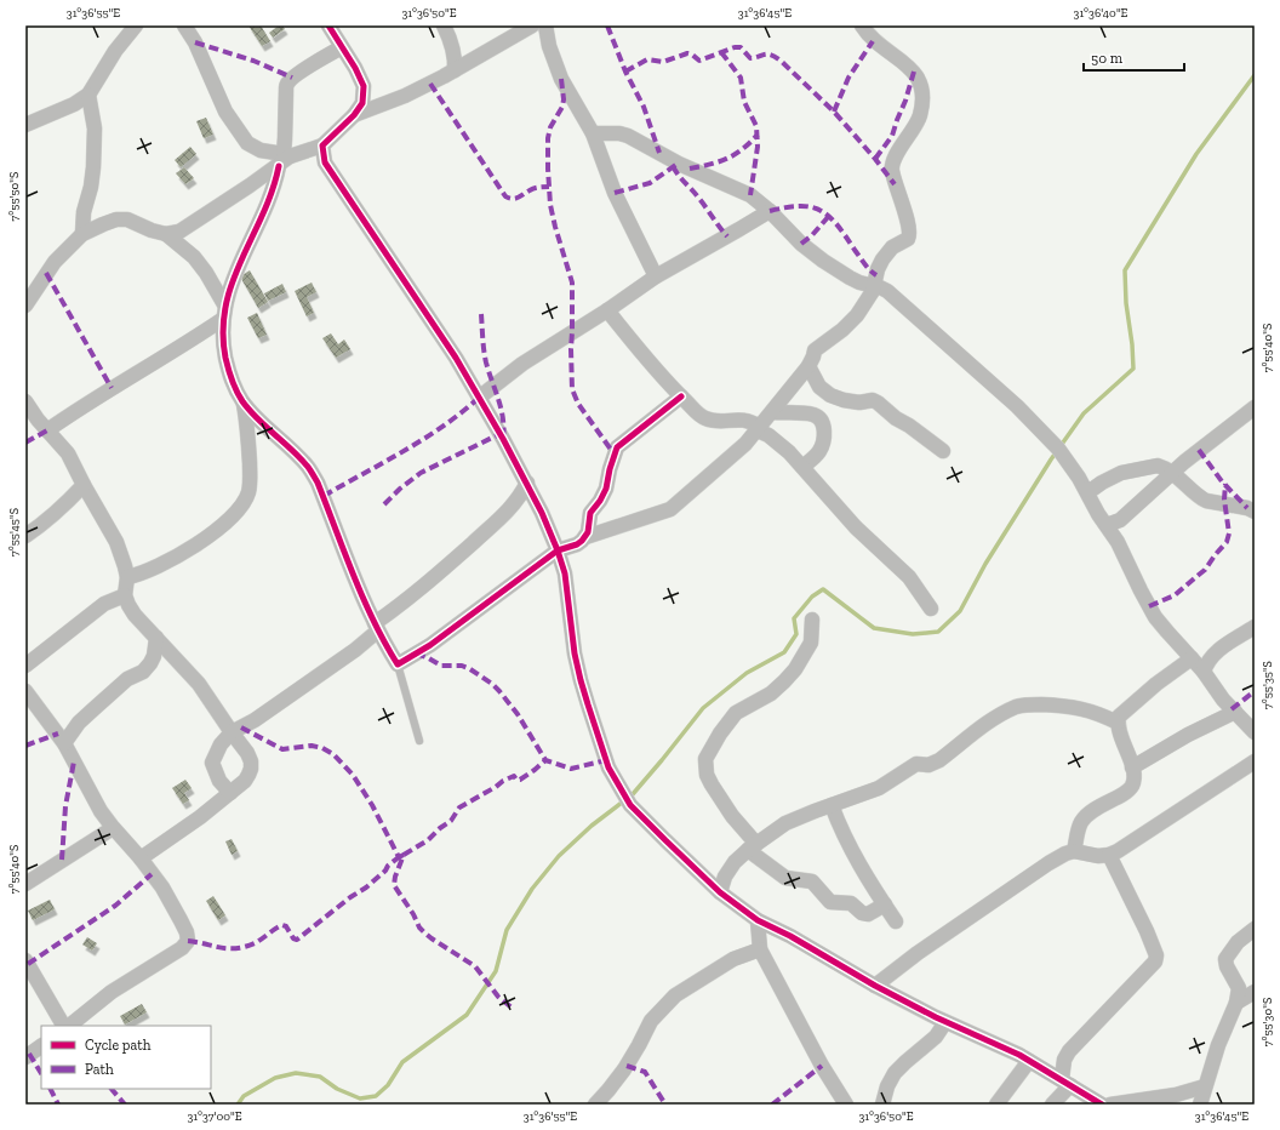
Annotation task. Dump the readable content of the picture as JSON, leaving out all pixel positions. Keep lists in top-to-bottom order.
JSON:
{
  "legend": ["Cycle path", "Path"],
  "scale_bar": "50 m",
  "coordinates": [
    "31°36'55\"E",
    "31°36'50\"E",
    "31°36'45\"E",
    "31°36'40\"E",
    "7°55'50\"S",
    "7°55'40\"S",
    "7°55'45\"S",
    "7°55'35\"S",
    "7°55'30\"S",
    "31°37'00\"E"
  ]
}
